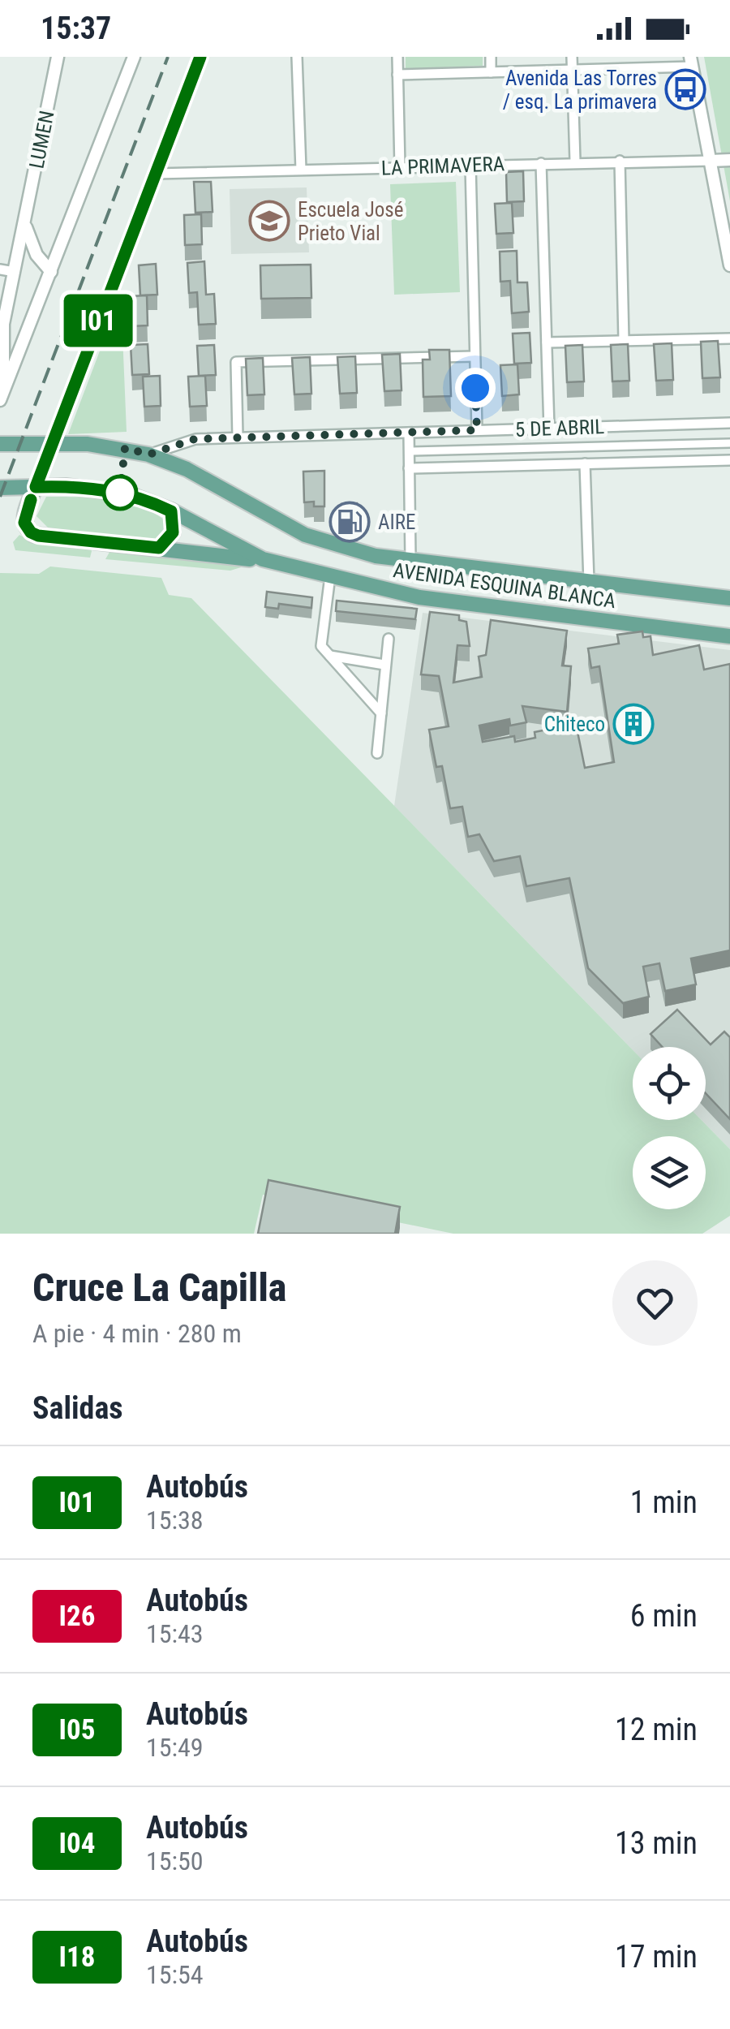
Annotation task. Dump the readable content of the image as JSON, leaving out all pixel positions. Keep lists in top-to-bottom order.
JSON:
{
  "streets": {
    "main road": ["AVENIDA ESQUINA BLANCA"],
    "street": ["LUMEN", "LA PRIMAVERA", "5 DE ABRIL"]
  },
  "crossings": [
    ["5 DE ABRIL", "AVENIDA ESQUINA BLANCA"]
  ],
  "places": {
    "bus stop": ["Avenida Las Torres / esq. La primavera"],
    "school or university": ["Escuela José Prieto Vial"],
    "fuel station": ["AIRE"],
    "building": ["Chiteco"]
  },
  "lines": ["bus line I01"],
  "page": {
    "status": "15:37",
    "on_map": "I01",
    "heading": [
      ["Cruce La Capilla", "A pie · 4 min · 280 m"],
      "Salidas"
    ],
    "list": [
      {
        "mark": "I01",
        "name": "Autobús",
        "note": "15:38",
        "value": "1 min"
      },
      {
        "mark": "I26",
        "name": "Autobús",
        "note": "15:43",
        "value": "6 min"
      },
      {
        "mark": "I05",
        "name": "Autobús",
        "note": "15:49",
        "value": "12 min"
      },
      {
        "mark": "I04",
        "name": "Autobús",
        "note": "15:50",
        "value": "13 min"
      },
      {
        "mark": "I18",
        "name": "Autobús",
        "note": "15:54",
        "value": "17 min"
      }
    ]
  }
}
